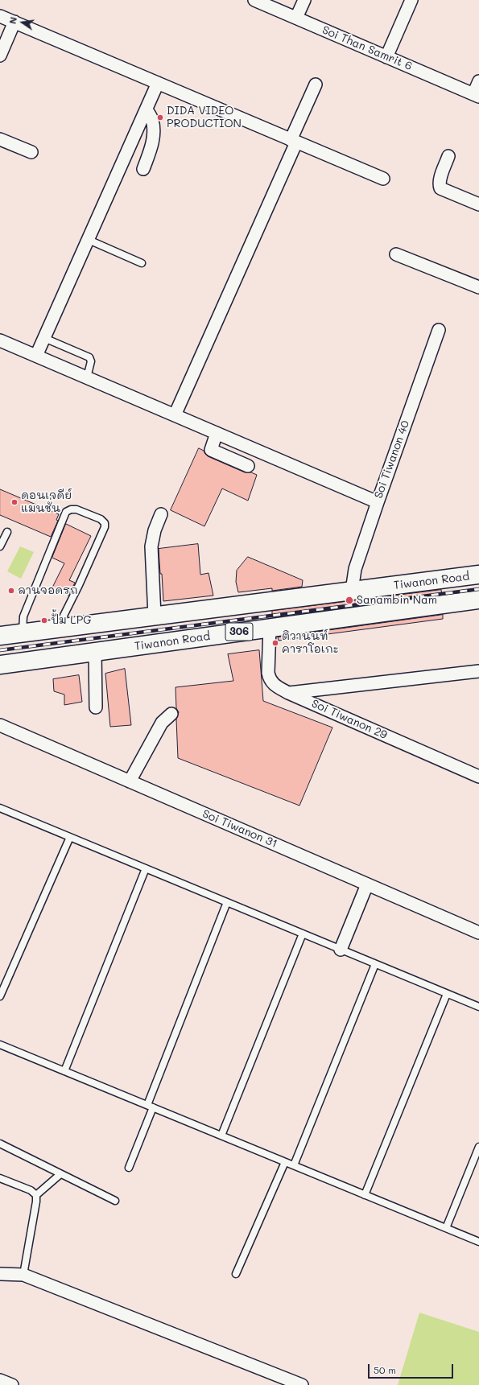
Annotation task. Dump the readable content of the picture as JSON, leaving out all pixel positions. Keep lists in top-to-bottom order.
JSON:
{
  "streets": {
    "main road": ["Tiwanon Road", "306"],
    "street": [
      "Soi Than Samrit 6",
      "Soi Tiwanon 40",
      "Soi Tiwanon 29",
      "Soi Tiwanon 31"
    ]
  },
  "crossings": [
    ["Soi Tiwanon 40", "Tiwanon Road"],
    ["Tiwanon Road", "Soi Tiwanon 29"]
  ],
  "places": [
    "DIDA VIDEO PRODUCTION",
    "ดอนเจดีย์ แมนชั่น",
    "ลานจอดรถ",
    "Sanambin Nam",
    "ปั้ม LPG",
    "ติวานนท์ คาราโอเกะ"
  ],
  "scale_bar": "50 m",
  "north": "left"
}
